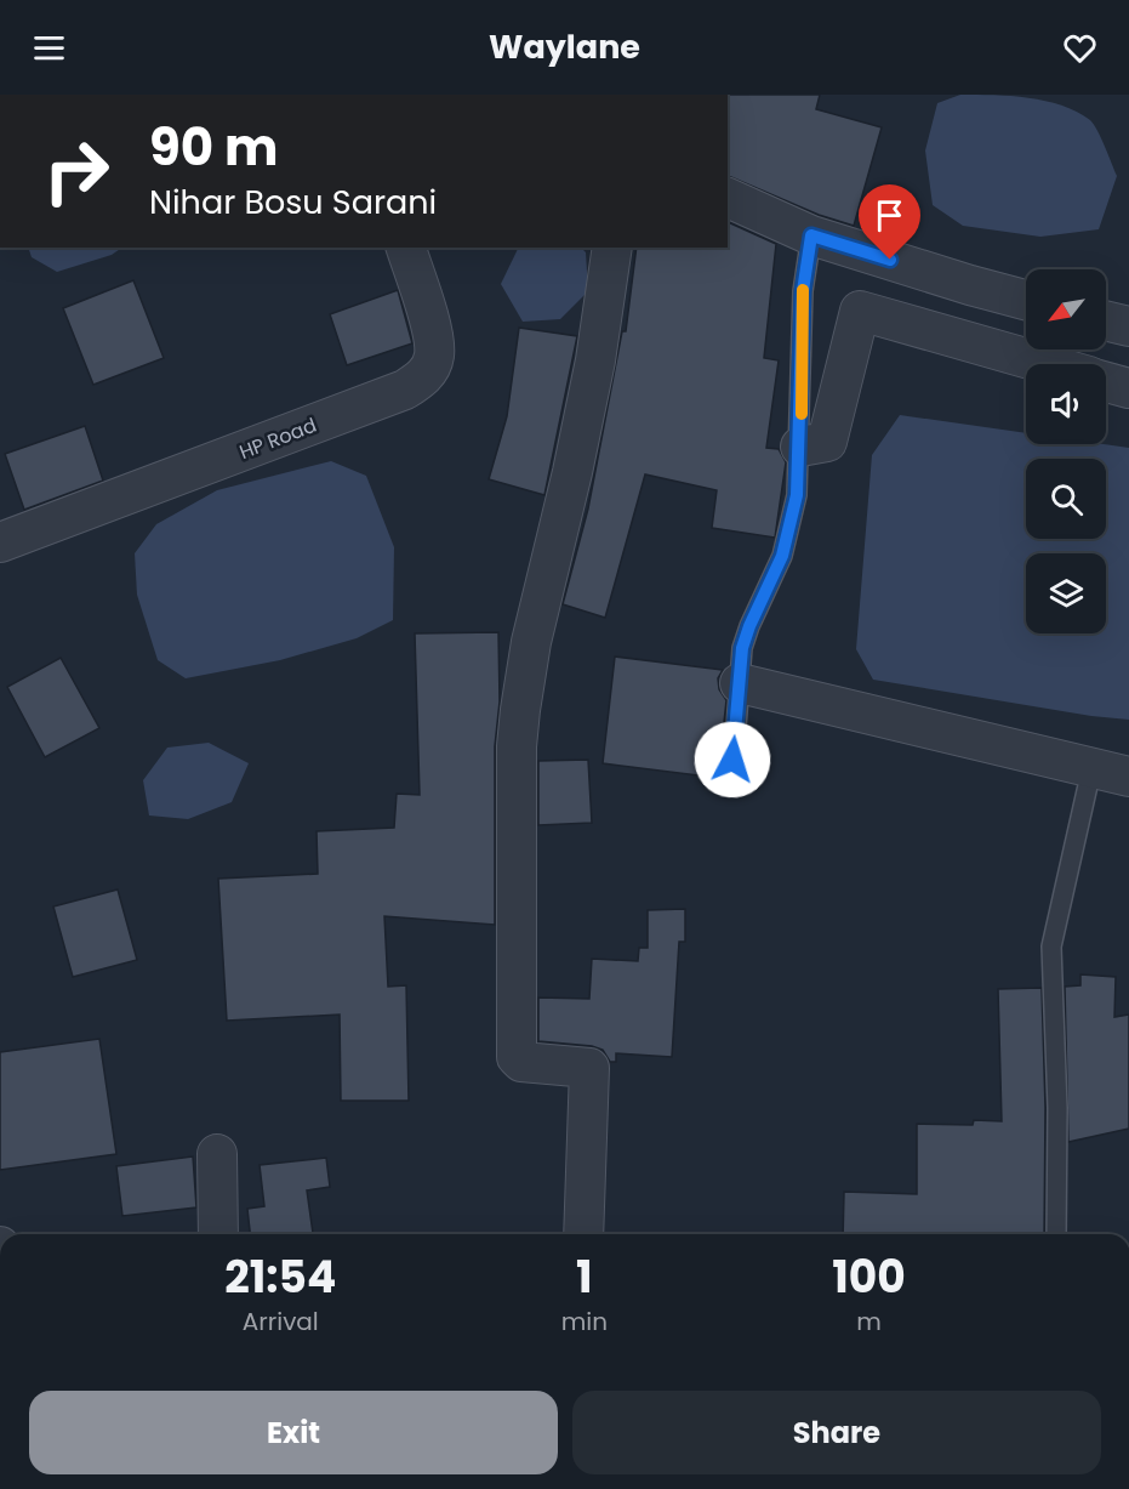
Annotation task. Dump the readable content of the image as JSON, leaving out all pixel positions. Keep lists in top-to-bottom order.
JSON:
{
  "streets": {
    "street": ["HP Road"]
  },
  "north": "bottom left",
  "page": {
    "header": "Waylane",
    "turn": ["90 m", "Nihar Bosu Sarani"],
    "eta": [
      "21:54",
      "Arrival",
      "1",
      "min",
      "100",
      "m"
    ],
    "buttons": ["Exit", "Share"]
  }
}
